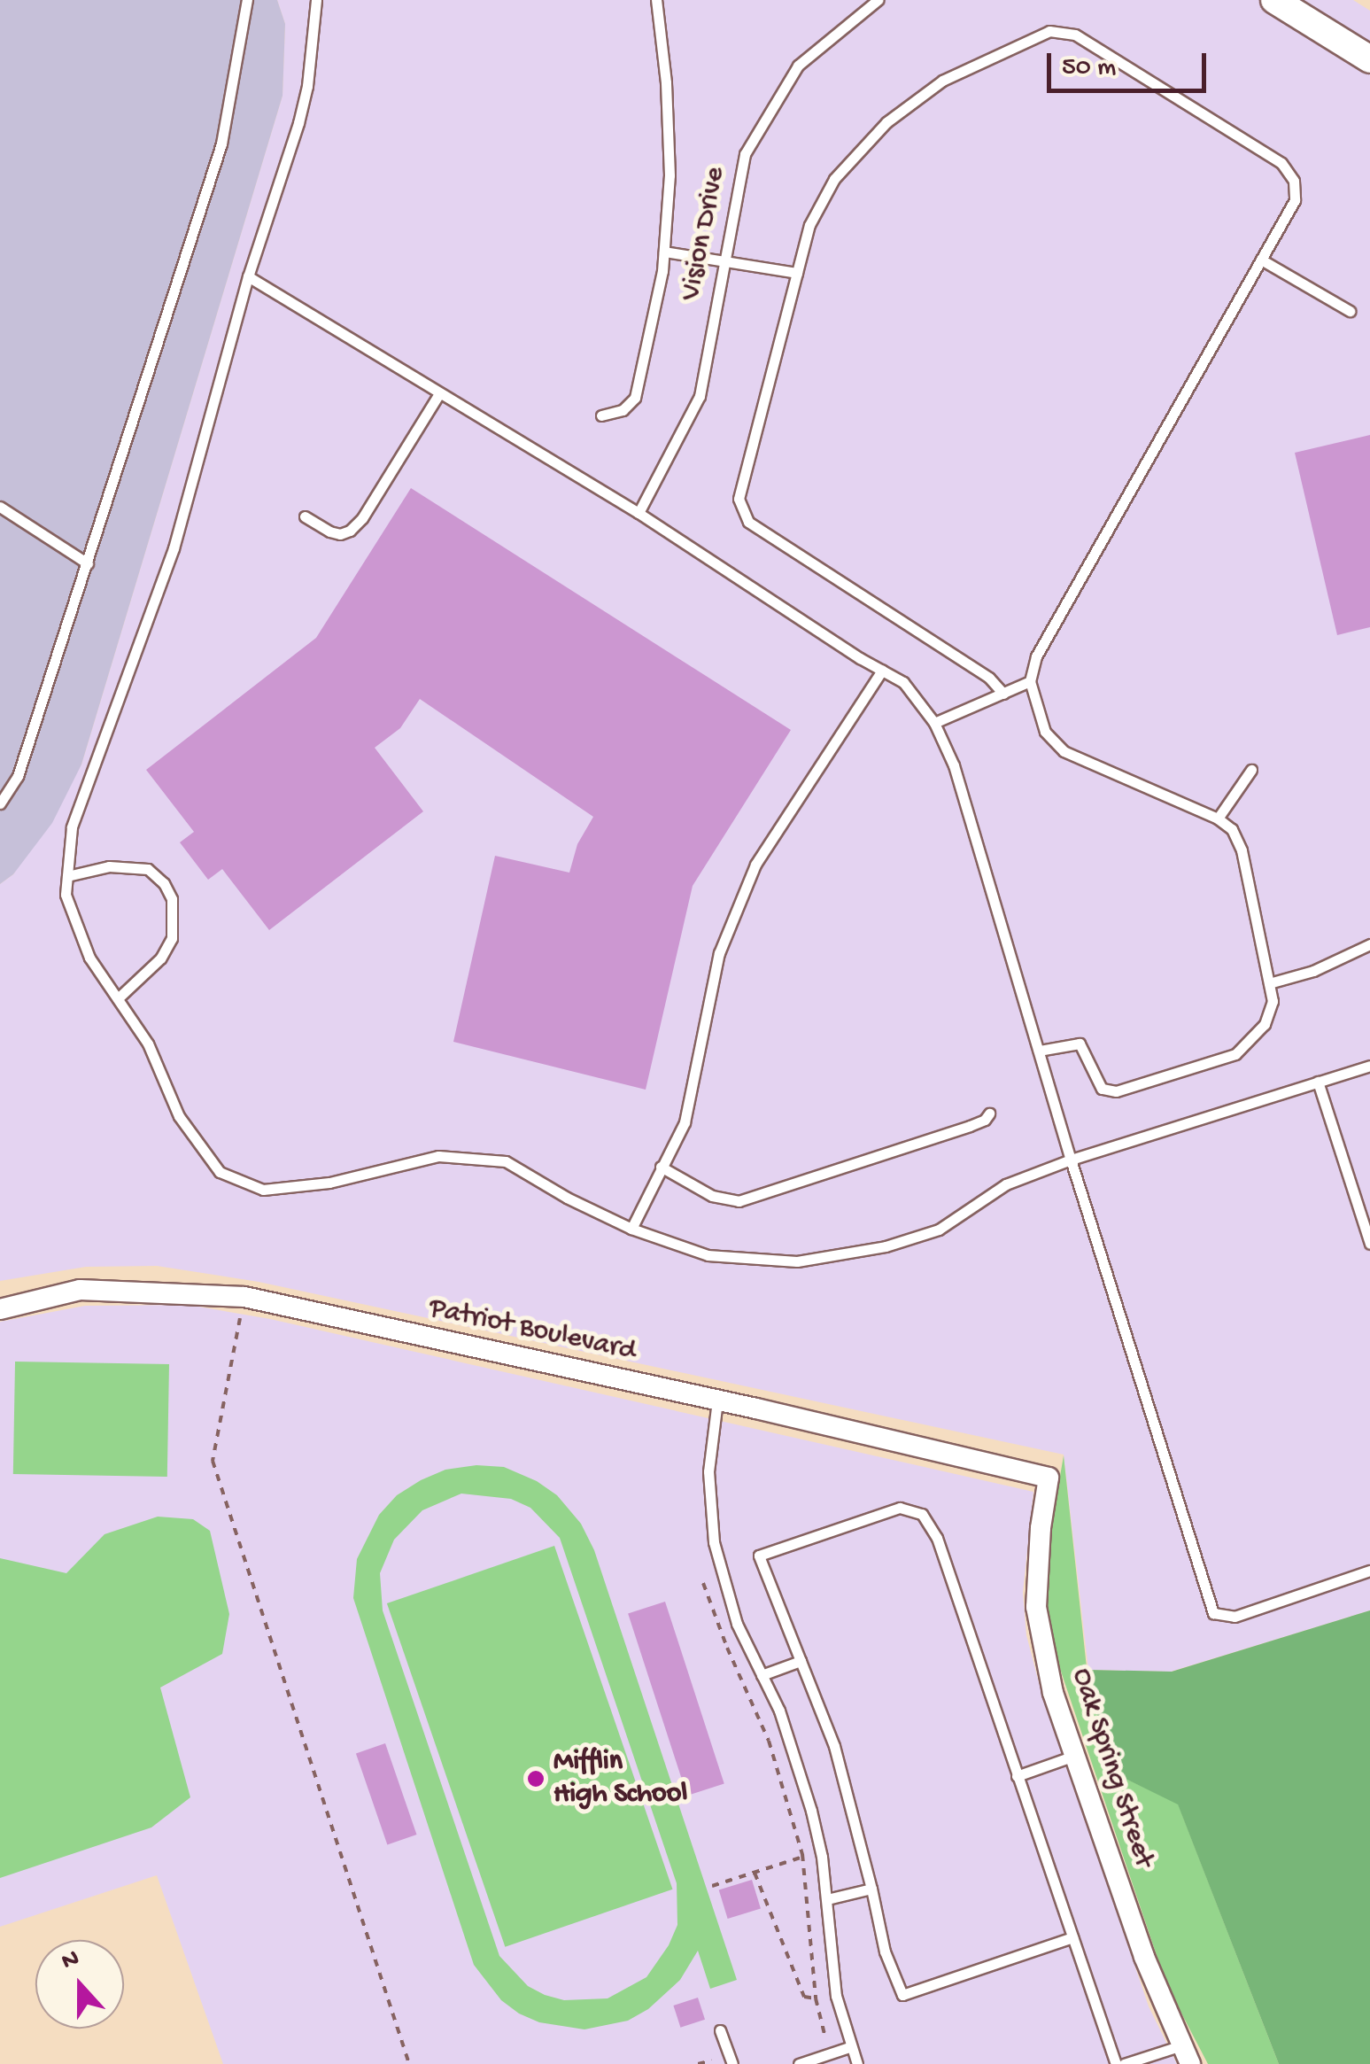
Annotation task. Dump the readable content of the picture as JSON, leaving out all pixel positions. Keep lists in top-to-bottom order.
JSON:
{
  "streets": {
    "street": ["Patriot Boulevard", "Oak Spring Street"],
    "lane": ["Vision Drive"]
  },
  "crossings": [
    ["Patriot Boulevard", "Oak Spring Street"]
  ],
  "places": ["Mifflin High School"],
  "scale_bar": "50 m",
  "north": "top"
}
